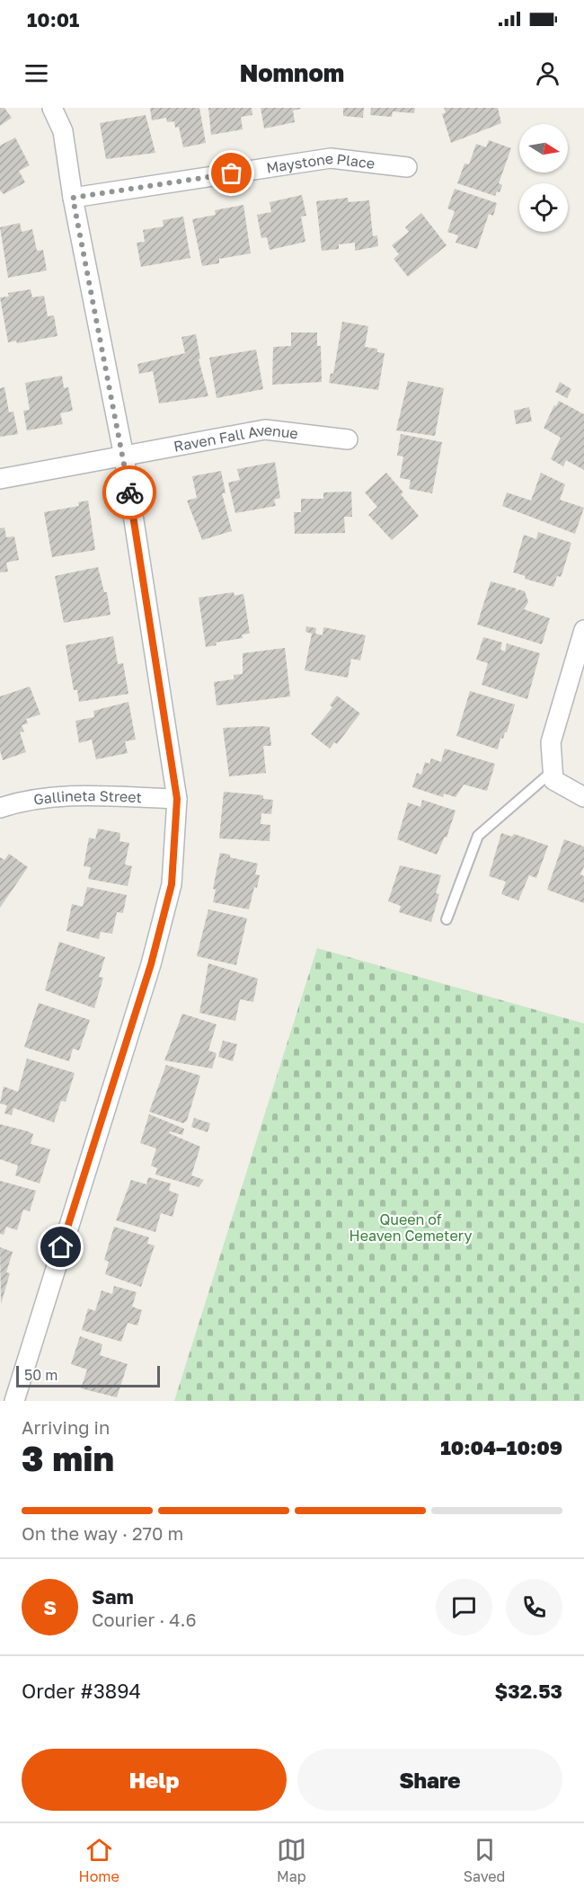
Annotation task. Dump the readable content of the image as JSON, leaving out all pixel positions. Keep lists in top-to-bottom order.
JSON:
{
  "streets": {
    "street": ["Maystone Place", "Raven Fall Avenue", "Gallineta Street"]
  },
  "parks": ["Queen of Heaven Cemetery"],
  "scale_bar": "50 m",
  "north": "right",
  "page": {
    "status": "10:01",
    "header": "Nomnom",
    "scale": "50 m",
    "heading": ["3 min", "Arriving in", "10:04–10:09"],
    "panel": [
      "Sam",
      "Courier · 4.6",
      "Order #3894",
      "$32.53"
    ],
    "bar": "On the way · 270 m",
    "round": "S",
    "buttons": ["Help", "Share"],
    "tabs": ["Home", "Map", "Saved"]
  }
}
